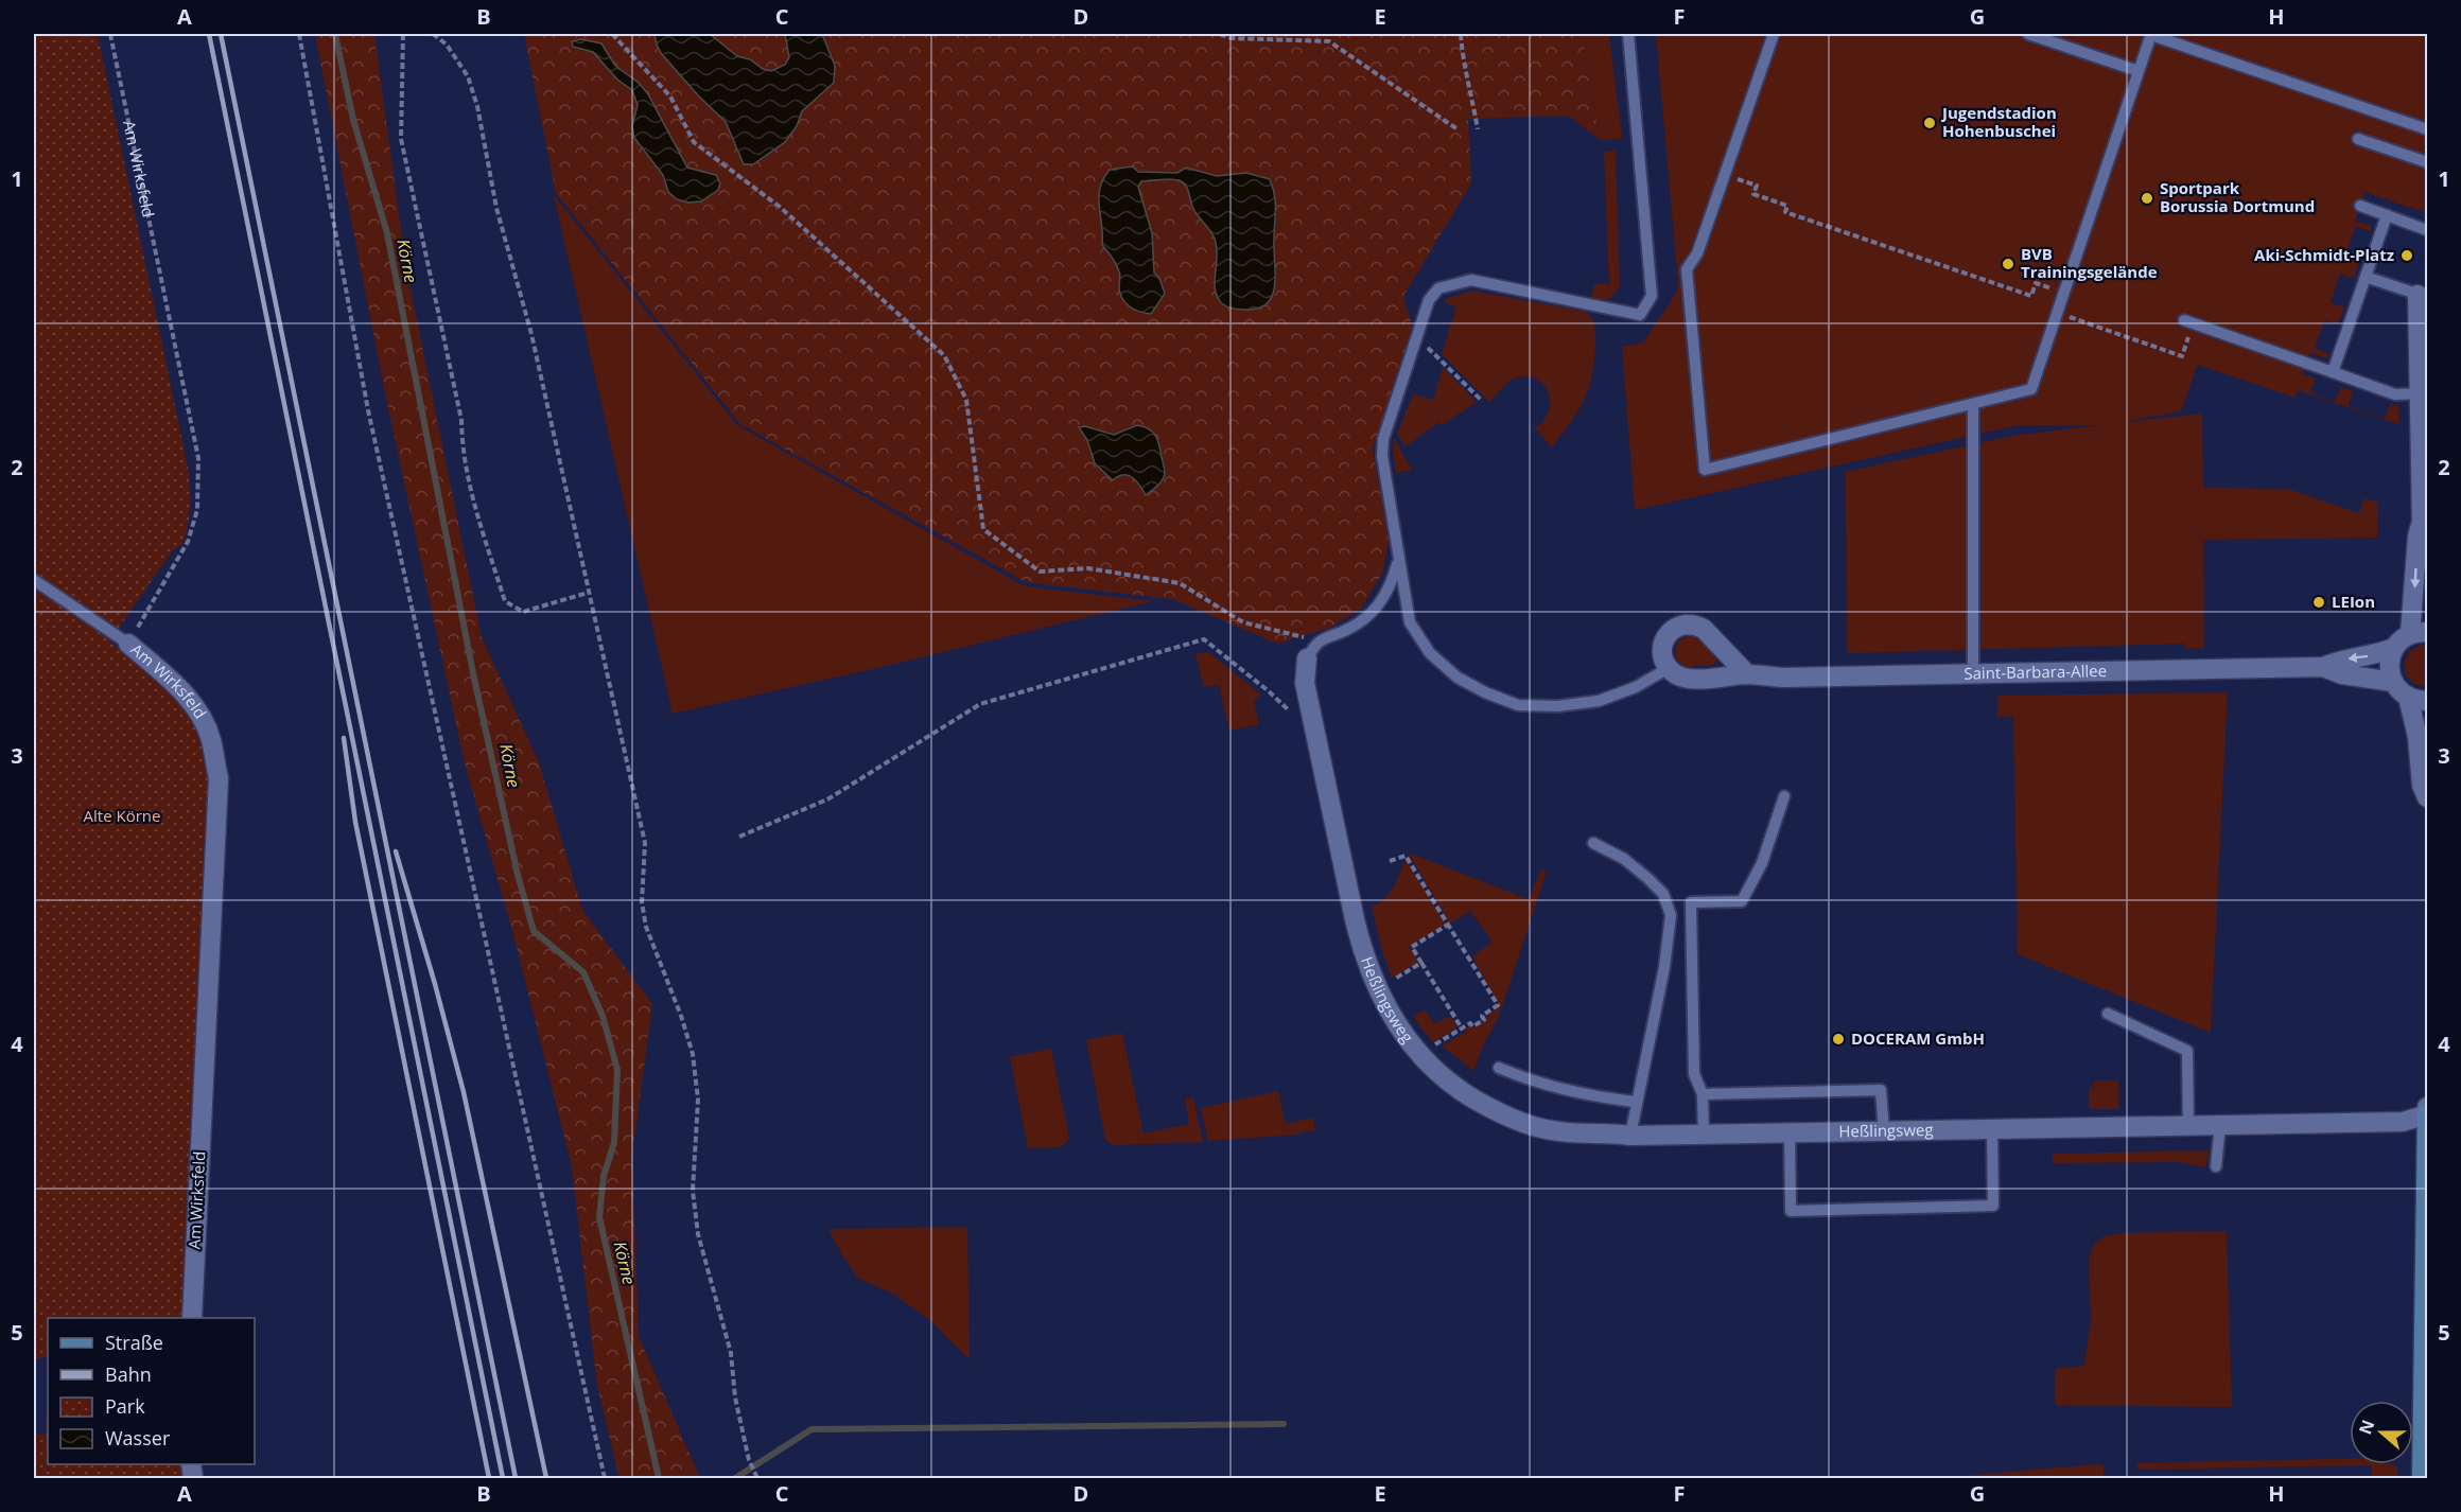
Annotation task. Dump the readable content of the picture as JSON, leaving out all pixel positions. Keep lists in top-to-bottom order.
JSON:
{
  "streets": {
    "street": ["Am Wirksfeld", "Saint-Barbara-Allee", "Heßlingsweg"]
  },
  "water": ["Körne"],
  "parks": ["Alte Körne"],
  "places": [
    "Jugendstadion Hohenbuschei",
    "Sportpark Borussia Dortmund",
    "Aki-Schmidt-Platz",
    "BVB Trainingsgelände",
    "LEIon",
    "DOCERAM GmbH"
  ],
  "legend": [
    "Straße",
    "Bahn",
    "Park",
    "Wasser"
  ],
  "north": "left",
  "grid": {
    "columns": [
      "A",
      "B",
      "C",
      "D",
      "E",
      "F",
      "G",
      "H"
    ],
    "rows": [
      "1",
      "2",
      "3",
      "4",
      "5"
    ]
  }
}
